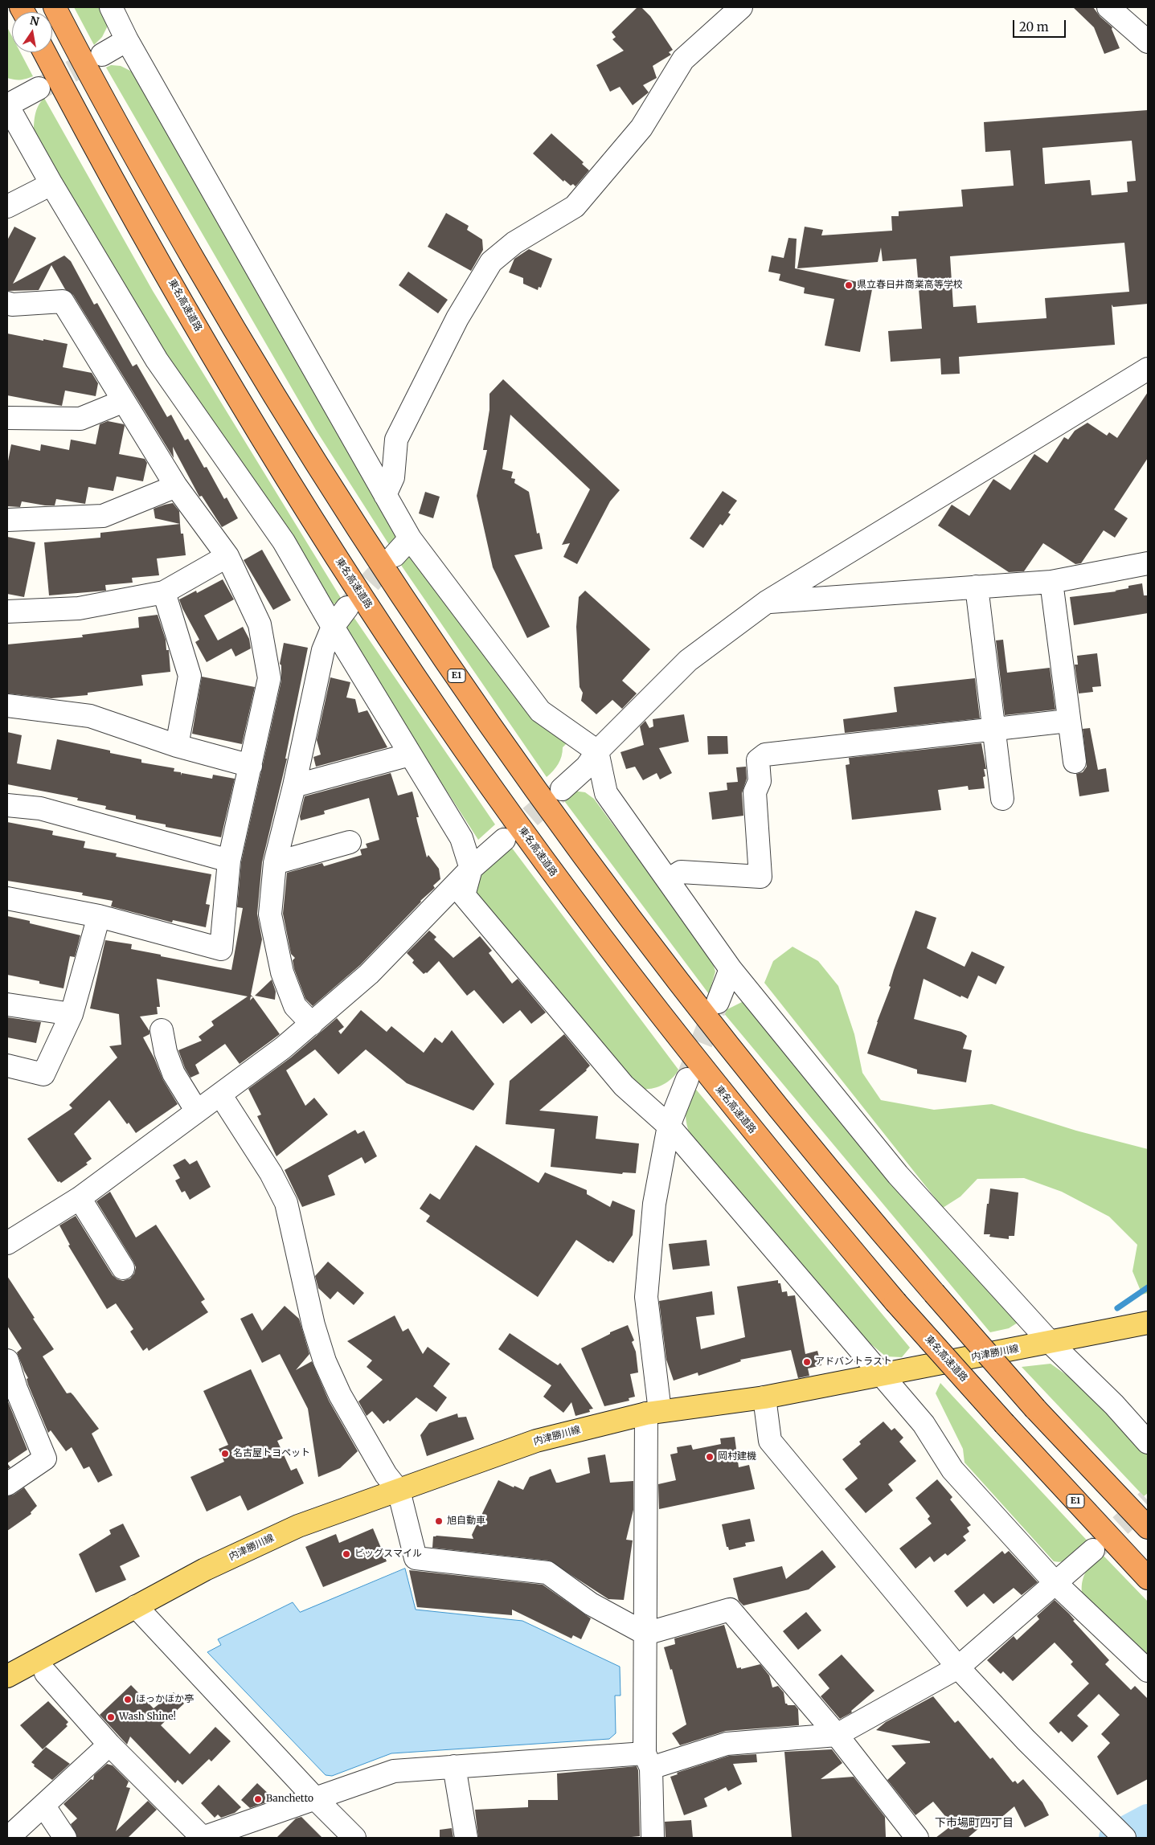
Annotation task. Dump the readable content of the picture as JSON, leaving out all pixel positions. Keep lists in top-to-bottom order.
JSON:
{
  "streets": {
    "highway": ["東名高速道路", "E1"],
    "main road": ["内津勝川線"]
  },
  "districts": ["下市場町四丁目"],
  "places": [
    "県立春日井商業高等学校",
    "アドバントラスト",
    "名古屋トヨペット",
    "岡村建機",
    "旭自動車",
    "ビッグスマイル",
    "ほっかほか亭",
    "Wash Shine!",
    "Banchetto"
  ],
  "scale_bar": "20 m",
  "north": "top"
}
